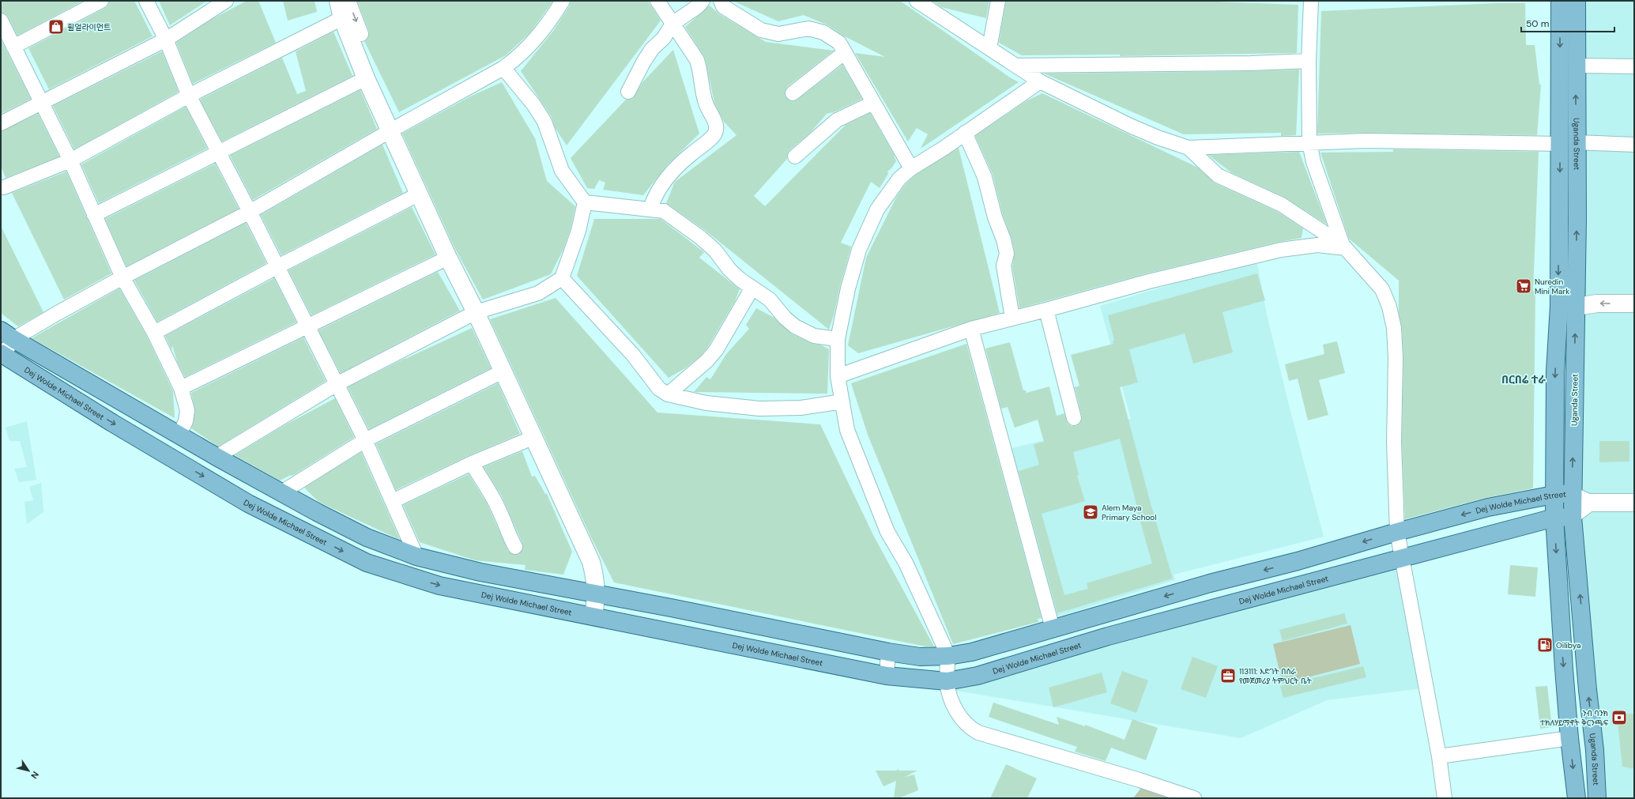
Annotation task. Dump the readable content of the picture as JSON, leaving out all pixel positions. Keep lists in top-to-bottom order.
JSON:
{
  "streets": {
    "main road": ["Uganda Street", "Dej Wolde Michael Street"]
  },
  "crossings": [
    ["Uganda Street", "Dej Wolde Michael Street"]
  ],
  "districts": ["በርበሬ ተራ"],
  "places": {
    "shop": ["휠얼라이먼트"],
    "supermarket": ["Nuredin Mini Mark"],
    "school or university": ["Alem Maya Primary School"],
    "fuel station": ["Oilibya"],
    "office": ["113111: እድገት በስራ የመጀመሪያ ትምህርት ቤት"],
    "bank": ["ንብ ባንክ ተክለሃይማኖት ቅርንጫፍ"]
  },
  "scale_bar": "50 m",
  "north": "bottom right"
}
